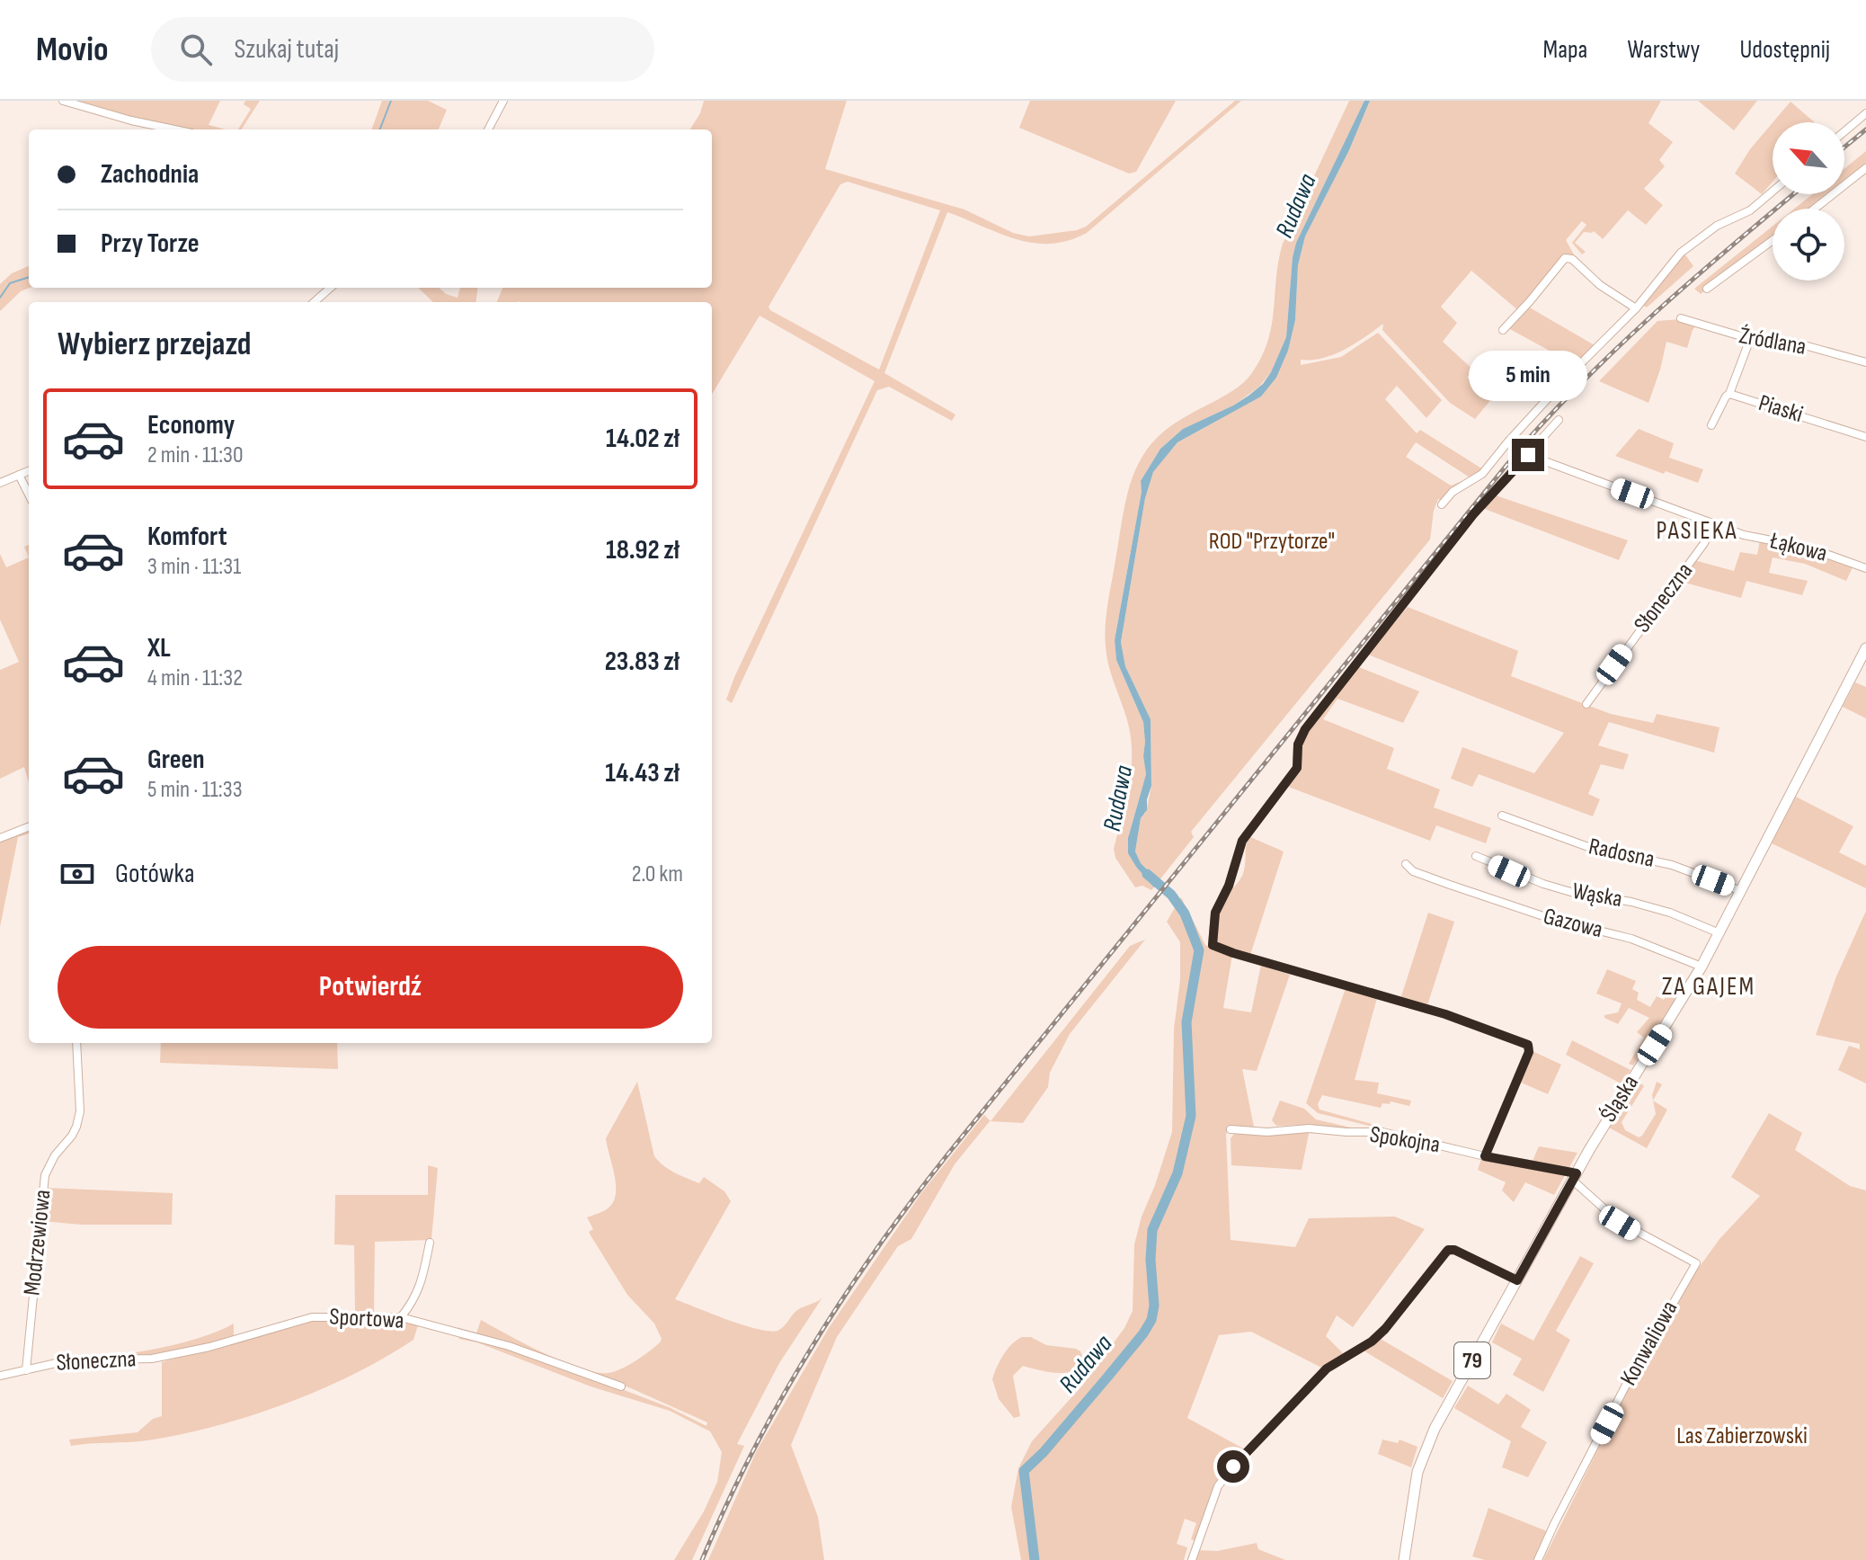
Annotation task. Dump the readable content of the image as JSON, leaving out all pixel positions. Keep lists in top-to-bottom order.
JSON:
{
  "streets": {
    "main road": ["Śląska", "79"],
    "street": [
      "Źródlana",
      "Piaski",
      "Łąkowa",
      "Słoneczna",
      "Radosna",
      "Wąska",
      "Gazowa",
      "Spokojna",
      "Modrzewiowa",
      "Sportowa",
      "Konwaliowa"
    ]
  },
  "crossings": [
    ["Łąkowa", "Słoneczna"],
    ["Słoneczna", "Modrzewiowa"],
    ["Słoneczna", "Sportowa"],
    ["Radosna", "Śląska"],
    ["Wąska", "Śląska"],
    ["Gazowa", "Śląska"],
    ["Śląska", "Spokojna"],
    ["Śląska", "Konwaliowa"],
    ["Spokojna", "Konwaliowa"]
  ],
  "districts": ["PASIEKA", "ZA GAJEM"],
  "water": ["Rudawa"],
  "parks": ["ROD \"Przytorze\"", "Las Zabierzowski"],
  "north": "top left",
  "page": {
    "header": "Movio",
    "search": "Szukaj tutaj",
    "nav": ["Mapa", "Warstwy", "Udostępnij"],
    "banner": ["Zachodnia", "Przy Torze"],
    "heading": "Wybierz przejazd",
    "bubble": "5 min",
    "list": [
      {
        "name": "Economy",
        "note": "2 min · 11:30",
        "value": "14.02 zł"
      },
      {
        "name": "Komfort",
        "note": "3 min · 11:31",
        "value": "18.92 zł"
      },
      {
        "name": "XL",
        "note": "4 min · 11:32",
        "value": "23.83 zł"
      },
      {
        "name": "Green",
        "note": "5 min · 11:33",
        "value": "14.43 zł"
      }
    ],
    "pay": ["Gotówka", "2.0 km"],
    "buttons": "Potwierdź"
  }
}
